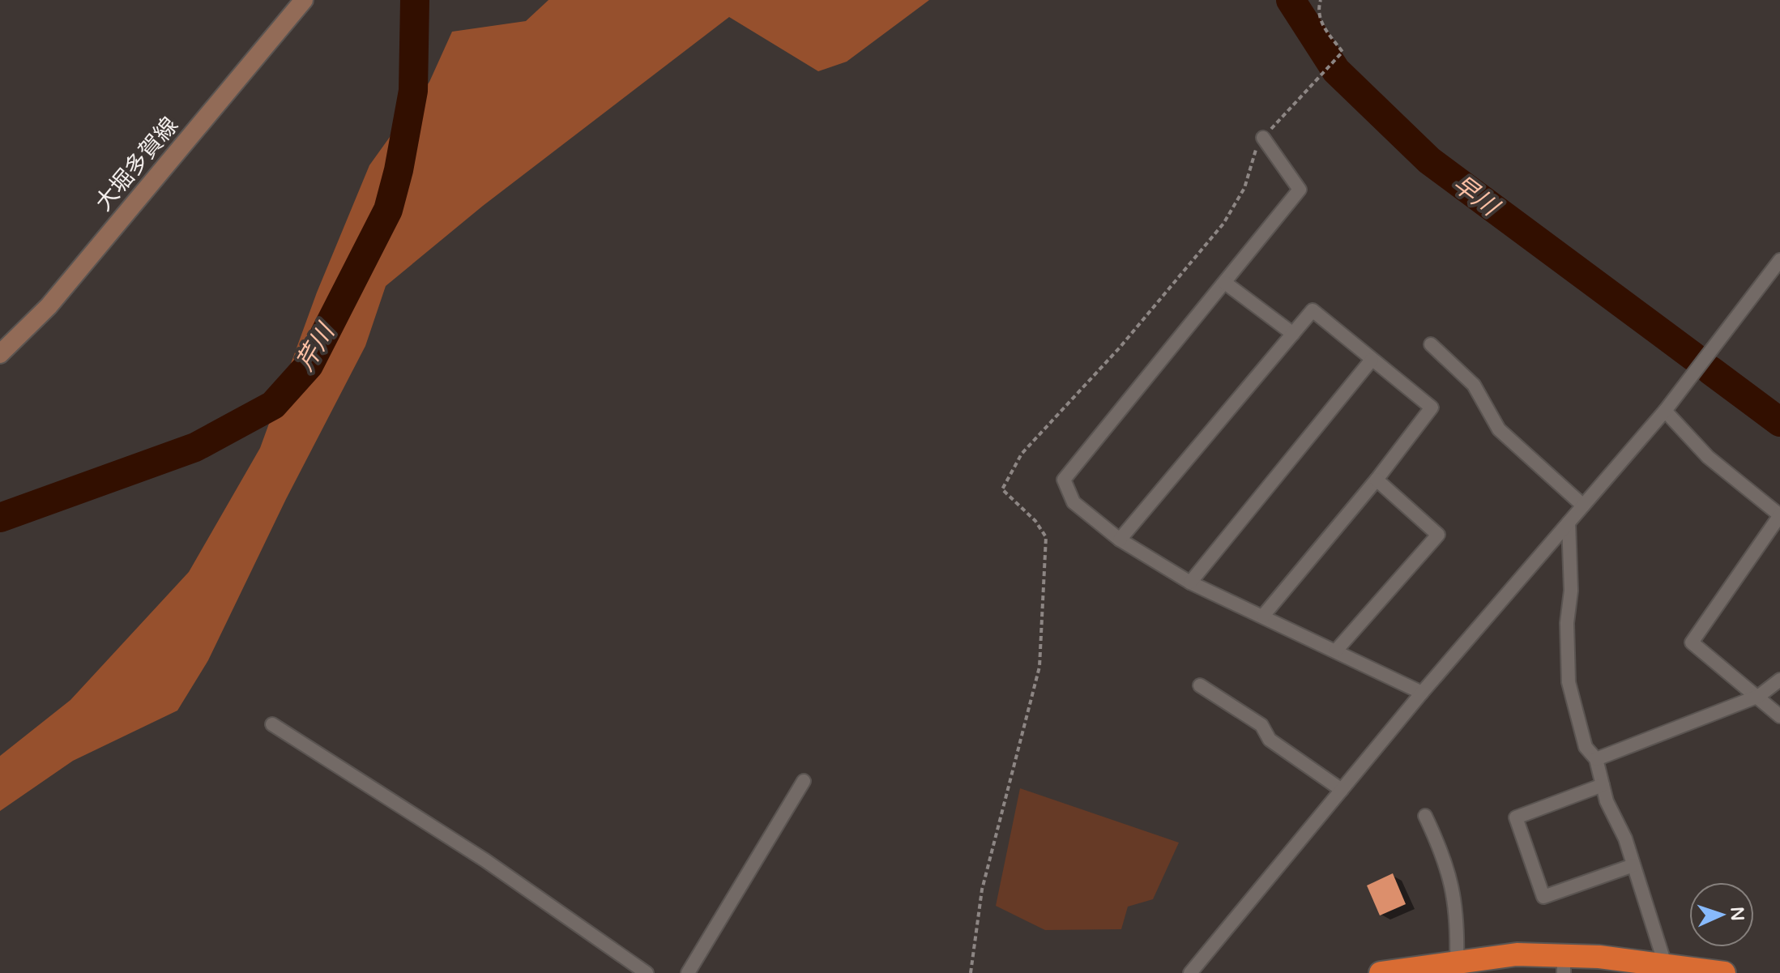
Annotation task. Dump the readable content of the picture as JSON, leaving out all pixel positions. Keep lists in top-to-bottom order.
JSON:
{
  "streets": {
    "main road": ["大堀多賀線"]
  },
  "water": ["早川", "芹川"],
  "north": "right"
}
